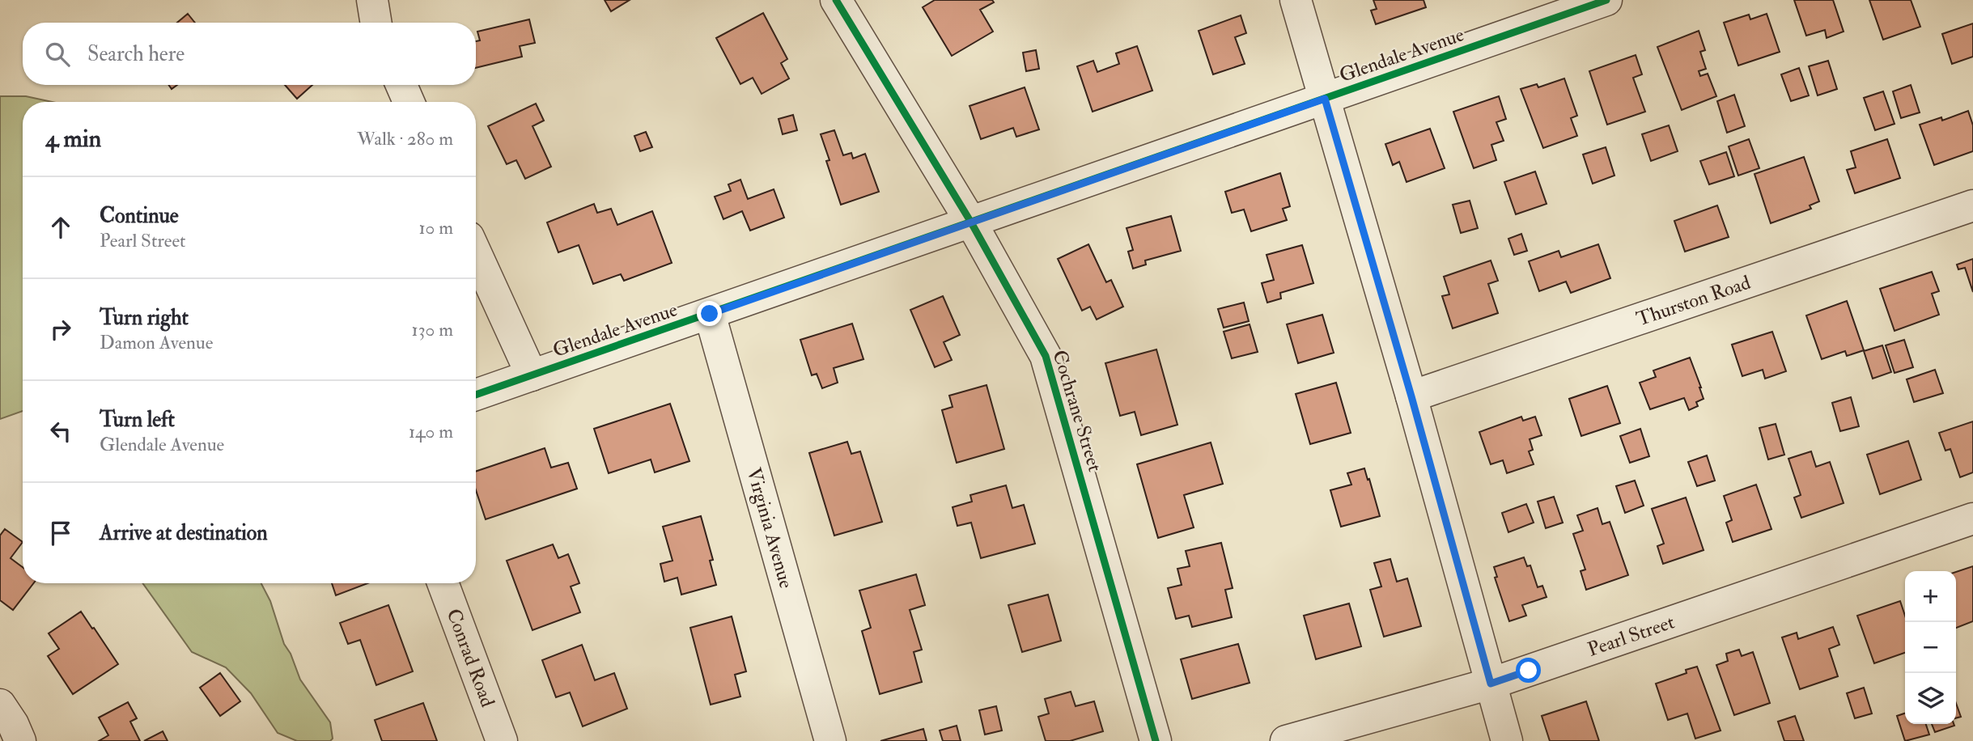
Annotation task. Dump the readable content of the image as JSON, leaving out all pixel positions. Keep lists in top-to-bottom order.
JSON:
{
  "streets": {
    "street": [
      "Glendale Avenue",
      "Thurston Road",
      "Cochrane Street",
      "Virginia Avenue",
      "Pearl Street",
      "Conrad Road"
    ]
  },
  "crossings": [
    ["Glendale Avenue", "Cochrane Street"],
    ["Glendale Avenue", "Virginia Avenue"]
  ],
  "page": {
    "search": "Search here",
    "heading": ["4 min", "Walk · 280 m"],
    "list": [
      ["Continue", "Pearl Street", "10 m"],
      ["Turn right", "Damon Avenue", "130 m"],
      ["Turn left", "Glendale Avenue", "140 m"],
      "Arrive at destination"
    ],
    "map_buttons": ["+", "−"]
  }
}
